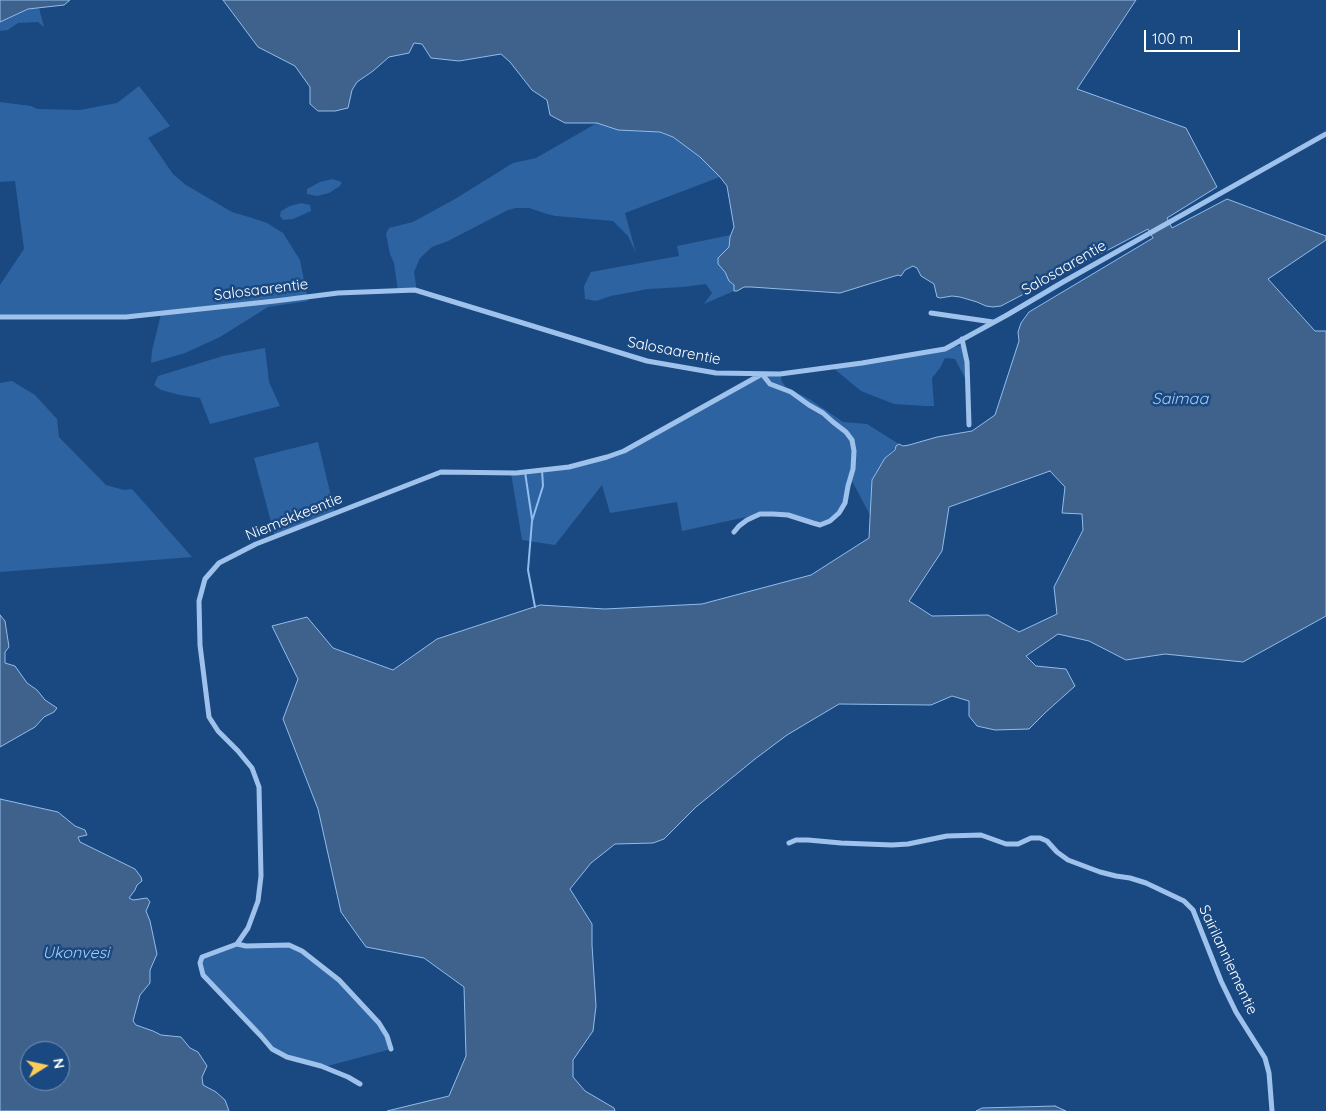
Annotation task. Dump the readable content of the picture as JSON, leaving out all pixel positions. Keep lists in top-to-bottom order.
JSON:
{
  "streets": {
    "street": ["Salosaarentie", "Niemekkeentie", "Sairilanniementie"]
  },
  "crossings": [
    ["Salosaarentie", "Niemekkeentie"]
  ],
  "water": ["Saimaa", "Ukonvesi"],
  "scale_bar": "100 m",
  "north": "right"
}
